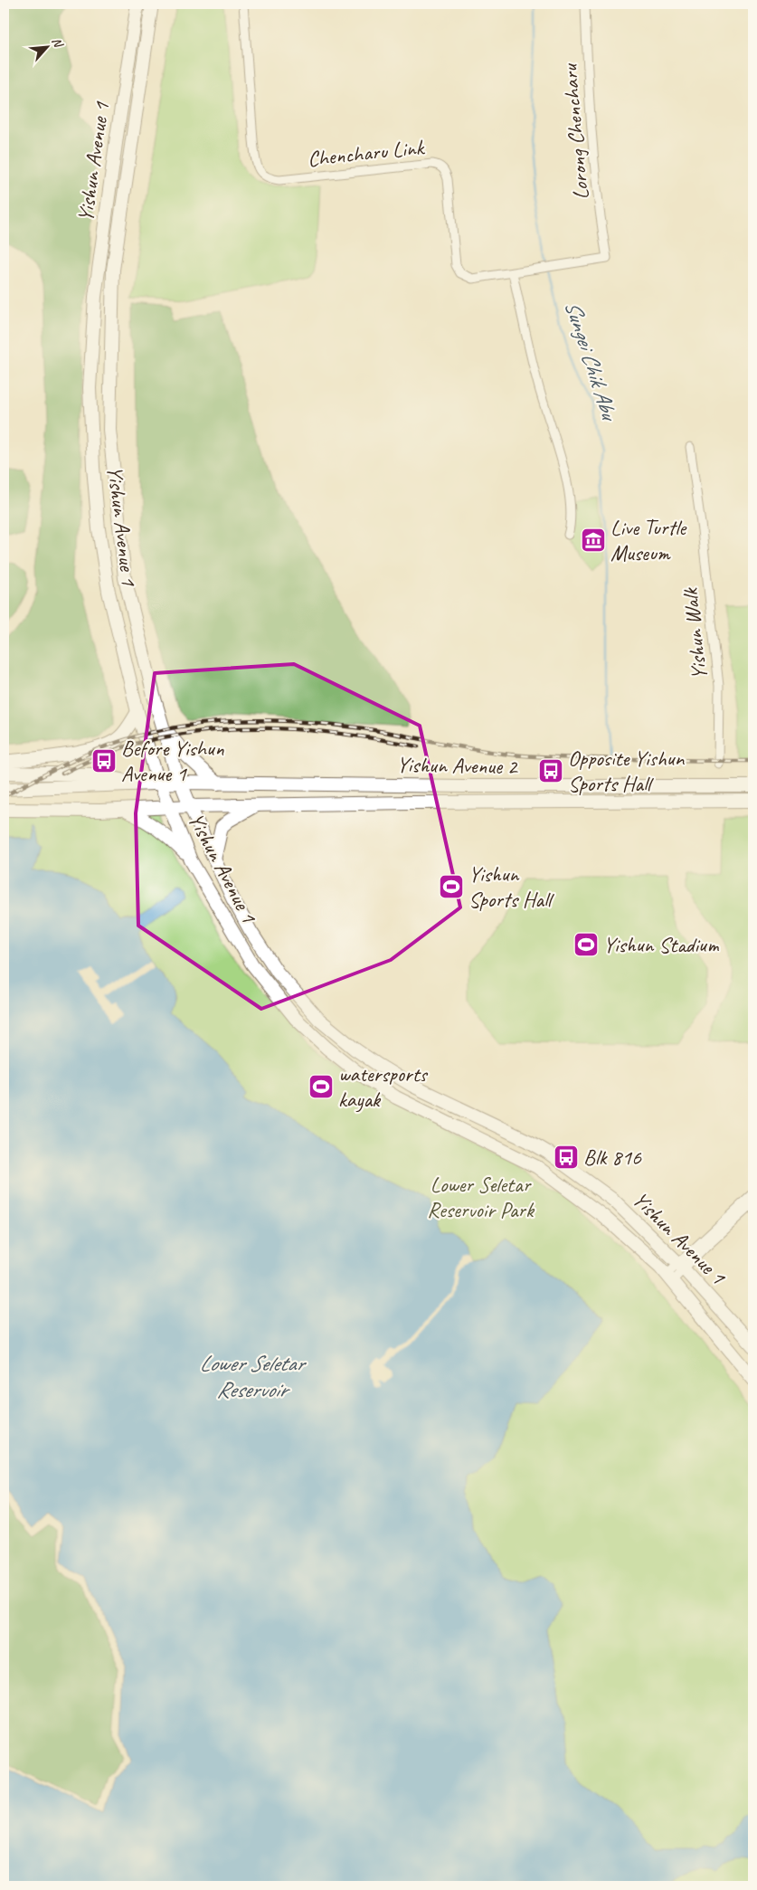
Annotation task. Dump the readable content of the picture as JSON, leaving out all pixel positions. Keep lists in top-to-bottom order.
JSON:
{
  "streets": {
    "main road": ["Yishun Avenue 1", "Yishun Avenue 2"],
    "street": ["Lorong Chencharu", "Chencharu Link", "Yishun Walk"]
  },
  "crossings": [
    ["Lorong Chencharu", "Chencharu Link"],
    ["Yishun Avenue 1", "Yishun Avenue 2"]
  ],
  "water": ["Sungei Chik Abu", "Lower Seletar Reservoir"],
  "parks": ["Lower Seletar Reservoir Park"],
  "places": {
    "museum": ["Live Turtle Museum"],
    "bus stop": ["Before Yishun Avenue 1", "Opposite Yishun Sports Hall", "Blk 816"],
    "sports": ["Yishun Sports Hall", "Yishun Stadium", "watersports kayak"]
  },
  "north": "top right"
}
